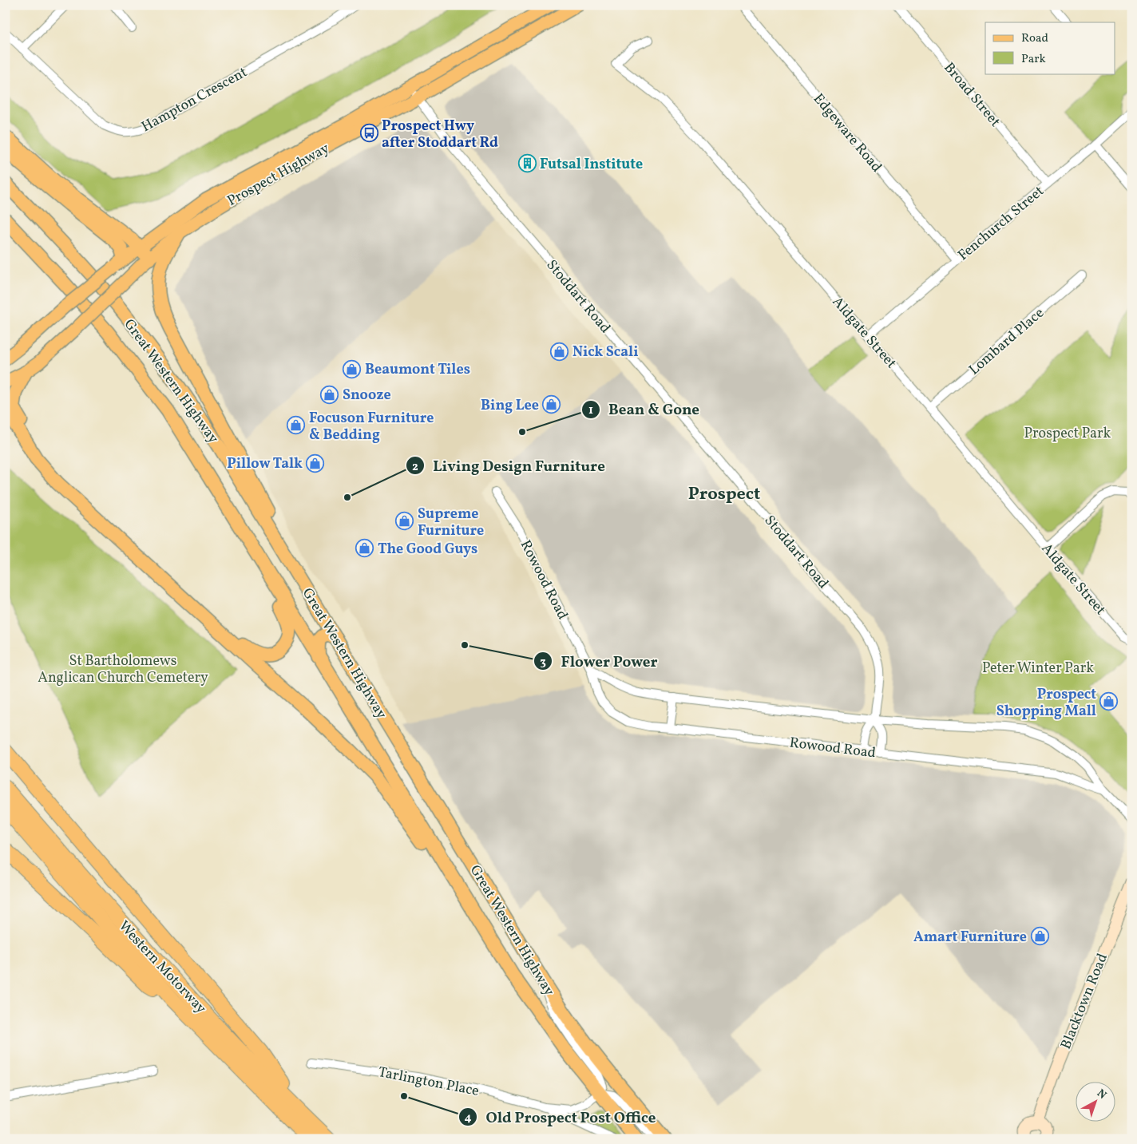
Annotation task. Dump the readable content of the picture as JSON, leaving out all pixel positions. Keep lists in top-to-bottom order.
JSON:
{
  "streets": {
    "highway": ["Great Western Highway", "Western Motorway"],
    "main road": ["Prospect Highway", "Blacktown Road"],
    "street": [
      "Broad Street",
      "Hampton Crescent",
      "Edgeware Road",
      "Fenchurch Street",
      "Stoddart Road",
      "Aldgate Street",
      "Lombard Place",
      "Rowood Road",
      "Tarlington Place"
    ]
  },
  "crossings": [
    ["Broad Street", "Fenchurch Street"],
    ["Edgeware Road", "Fenchurch Street"],
    ["Prospect Highway", "Stoddart Road"],
    ["Fenchurch Street", "Aldgate Street"],
    ["Stoddart Road", "Rowood Road"],
    ["Aldgate Street", "Lombard Place"],
    ["Great Western Highway", "Tarlington Place"]
  ],
  "districts": ["Prospect"],
  "parks": ["Prospect Park", "St Bartholomews Anglican Church Cemetery", "Peter Winter Park"],
  "places": {
    "bus stop": ["Prospect Hwy after Stoddart Rd"],
    "building": ["Futsal Institute"],
    "shop": [
      "Nick Scali",
      "Beaumont Tiles",
      "Snooze",
      "Bing Lee",
      "Focuson Furniture & Bedding",
      "Pillow Talk",
      "Supreme Furniture",
      "The Good Guys",
      "Prospect Shopping Mall",
      "Amart Furniture"
    ],
    "other": [
      "Bean & Gone",
      "Living Design Furniture",
      "Flower Power",
      "Old Prospect Post Office"
    ]
  },
  "legend": ["Road", "Park"],
  "north": "top right"
}
